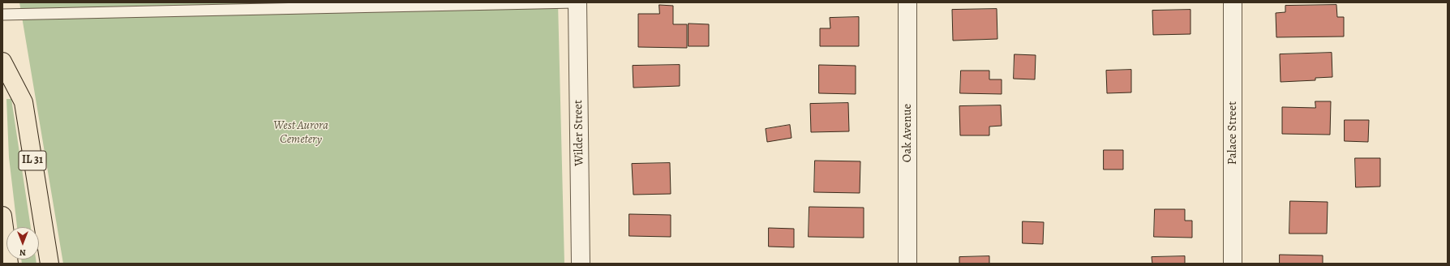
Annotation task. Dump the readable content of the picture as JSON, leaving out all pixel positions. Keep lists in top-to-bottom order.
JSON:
{
  "streets": {
    "main road": ["IL 31"],
    "street": ["Wilder Street", "Oak Avenue", "Palace Street"]
  },
  "parks": ["West Aurora Cemetery"],
  "north": "bottom"
}
